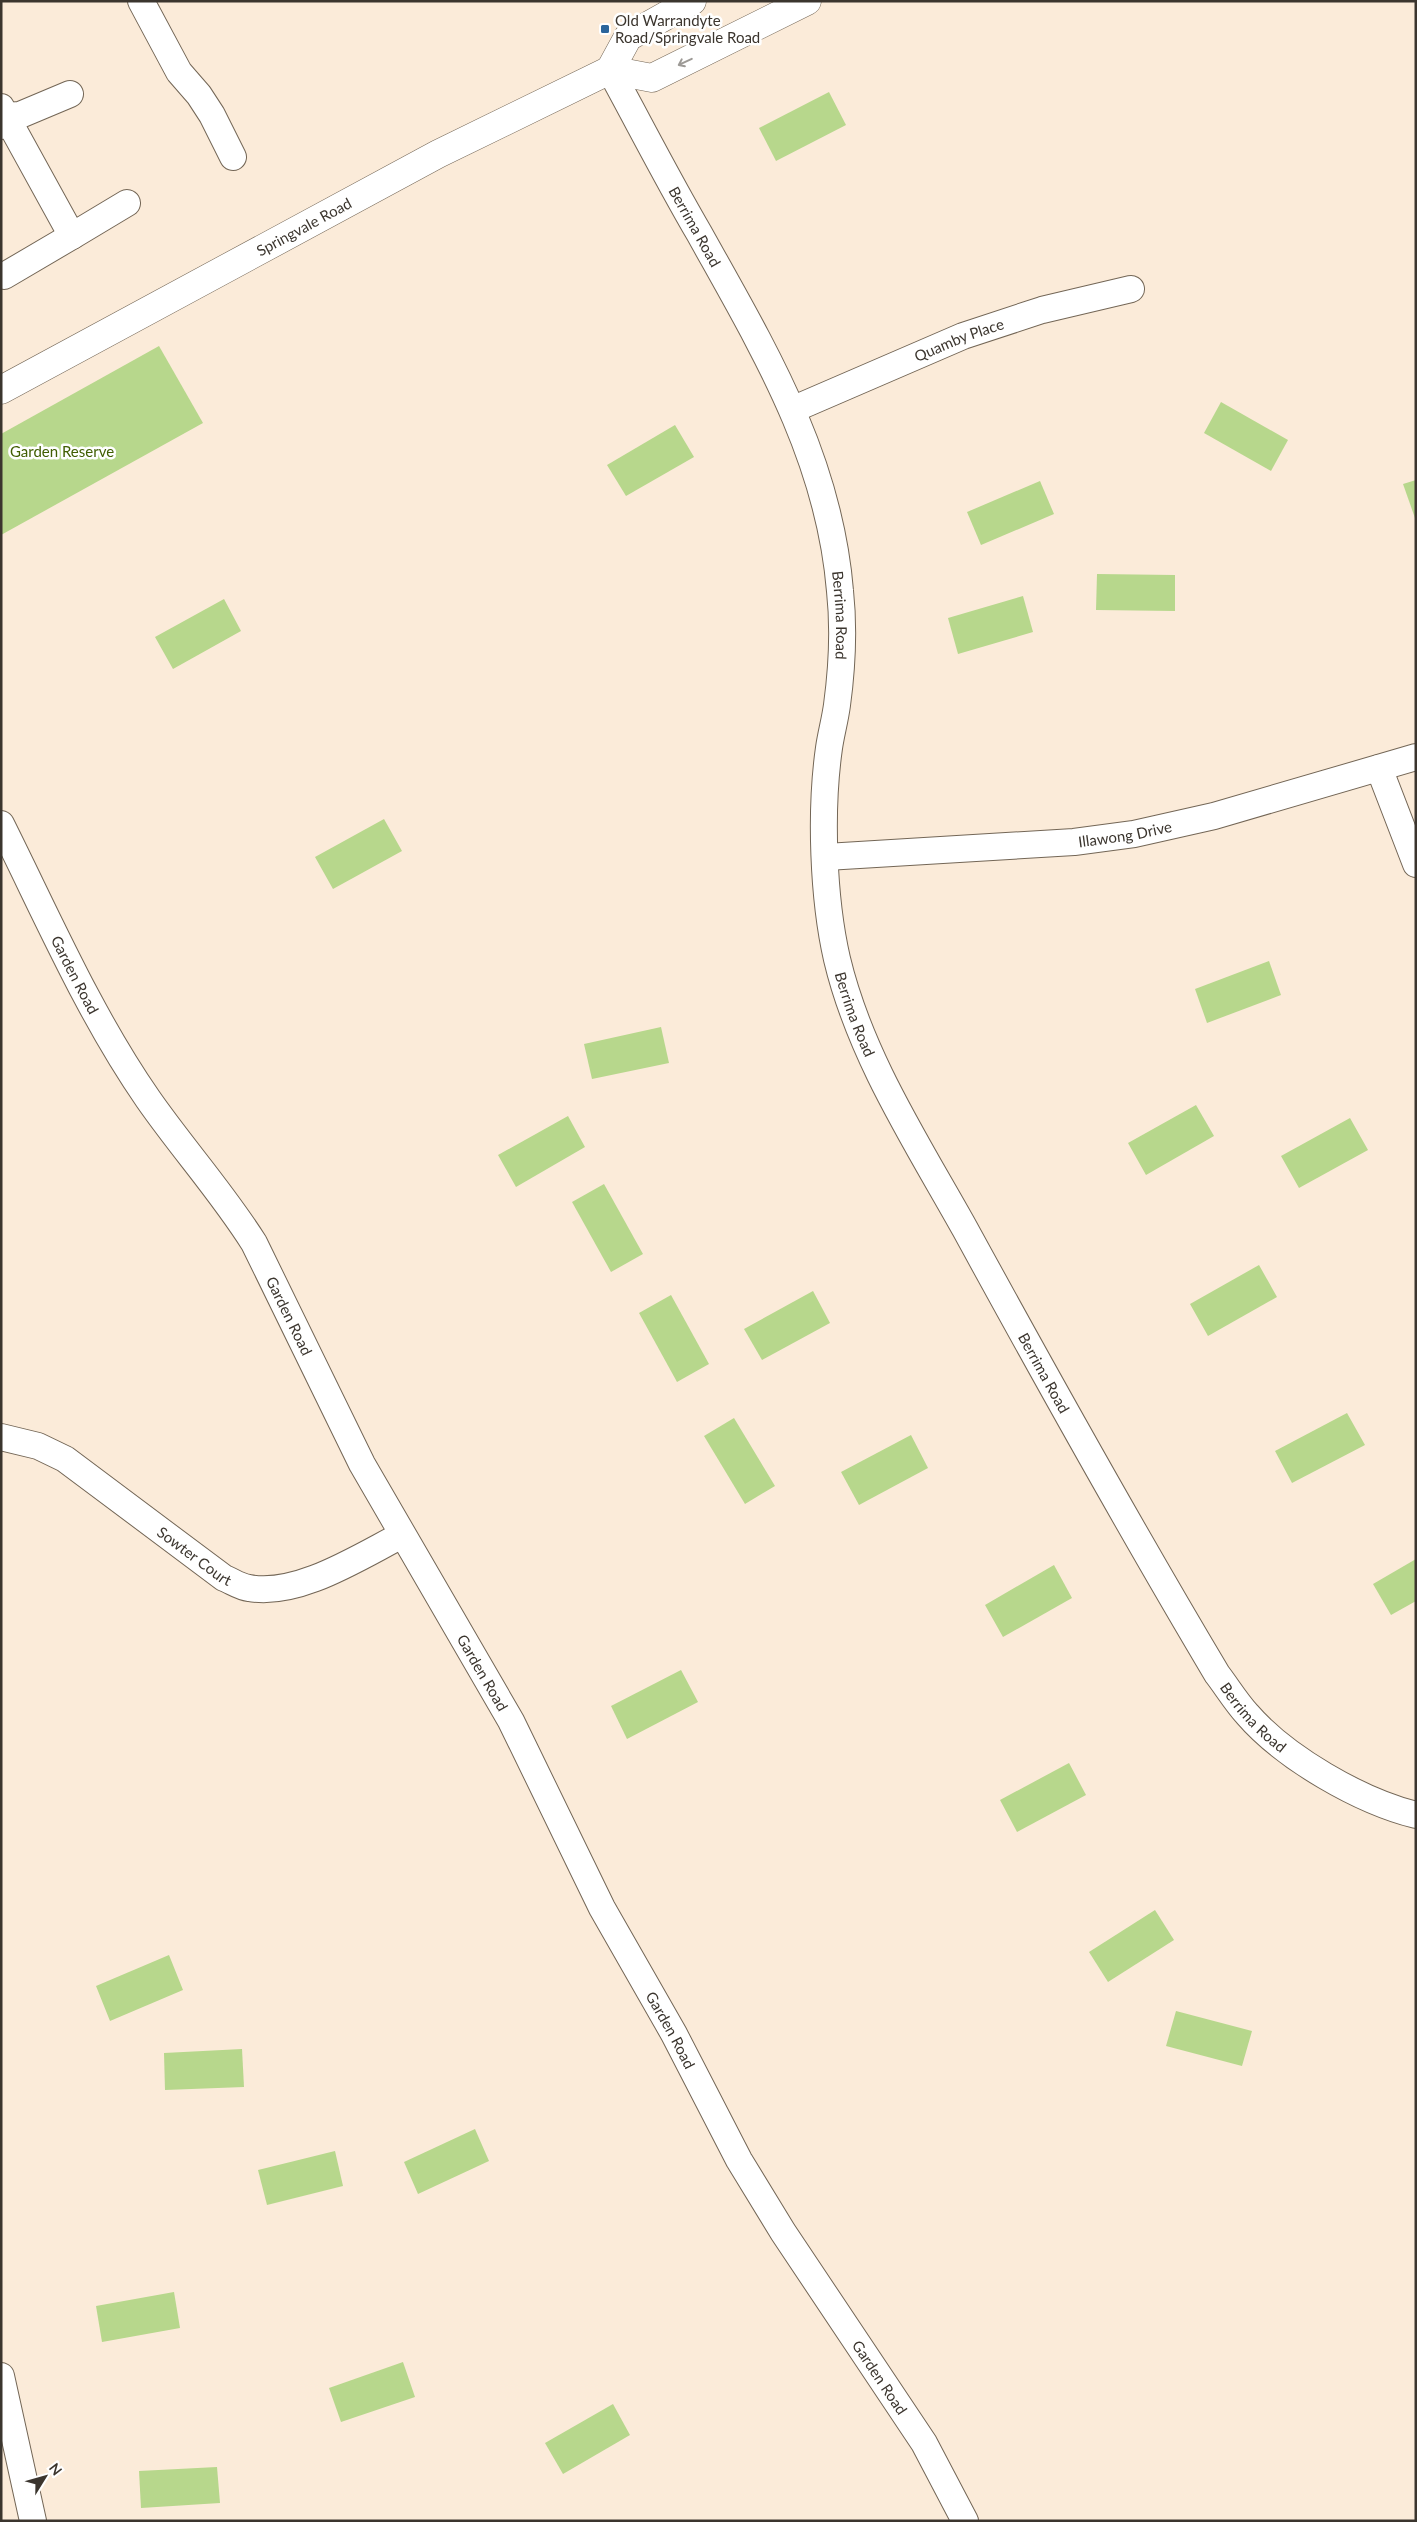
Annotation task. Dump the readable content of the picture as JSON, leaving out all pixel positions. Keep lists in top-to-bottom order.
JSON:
{
  "streets": {
    "main road": ["Springvale Road"],
    "street": [
      "Berrima Road",
      "Quamby Place",
      "Illawong Drive",
      "Garden Road",
      "Sowter Court"
    ]
  },
  "crossings": [
    ["Springvale Road", "Berrima Road"],
    ["Berrima Road", "Quamby Place"],
    ["Berrima Road", "Illawong Drive"],
    ["Garden Road", "Sowter Court"]
  ],
  "parks": ["Garden Reserve"],
  "places": {
    "transit": ["Old Warrandyte Road/Springvale Road"]
  },
  "north": "top right"
}
